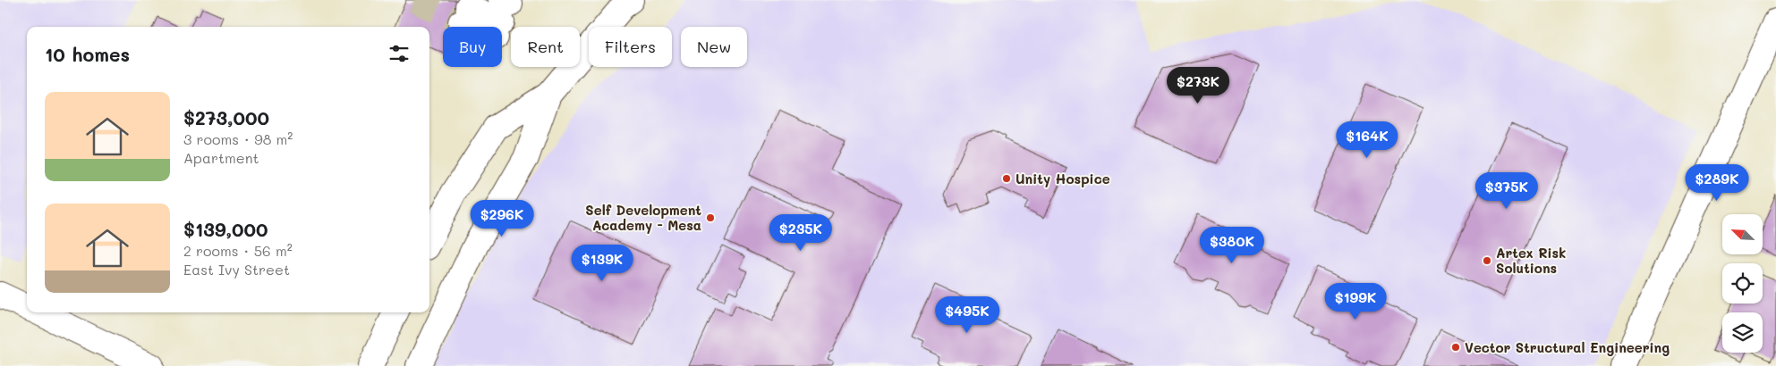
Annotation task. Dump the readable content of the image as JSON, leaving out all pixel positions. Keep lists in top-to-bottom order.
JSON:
{
  "places": [
    "Unity Hospice",
    "Self Development Academy - Mesa",
    "Artex Risk Solutions",
    "Vector Structural Engineering"
  ],
  "north": "top left",
  "page": {
    "chip": [
      "Buy",
      "Rent",
      "Filters",
      "New"
    ],
    "heading": "10 homes",
    "price": [
      "$273K",
      "$164K",
      "$289K",
      "$375K",
      "$296K",
      "$235K",
      "$380K",
      "$139K",
      "$199K",
      "$495K"
    ],
    "list": [
      {
        "name": "$273,000",
        "note": "3 rooms · 98 m² · Apartment"
      },
      {
        "name": "$139,000",
        "note": "2 rooms · 56 m² · East Ivy Street"
      }
    ]
  }
}
